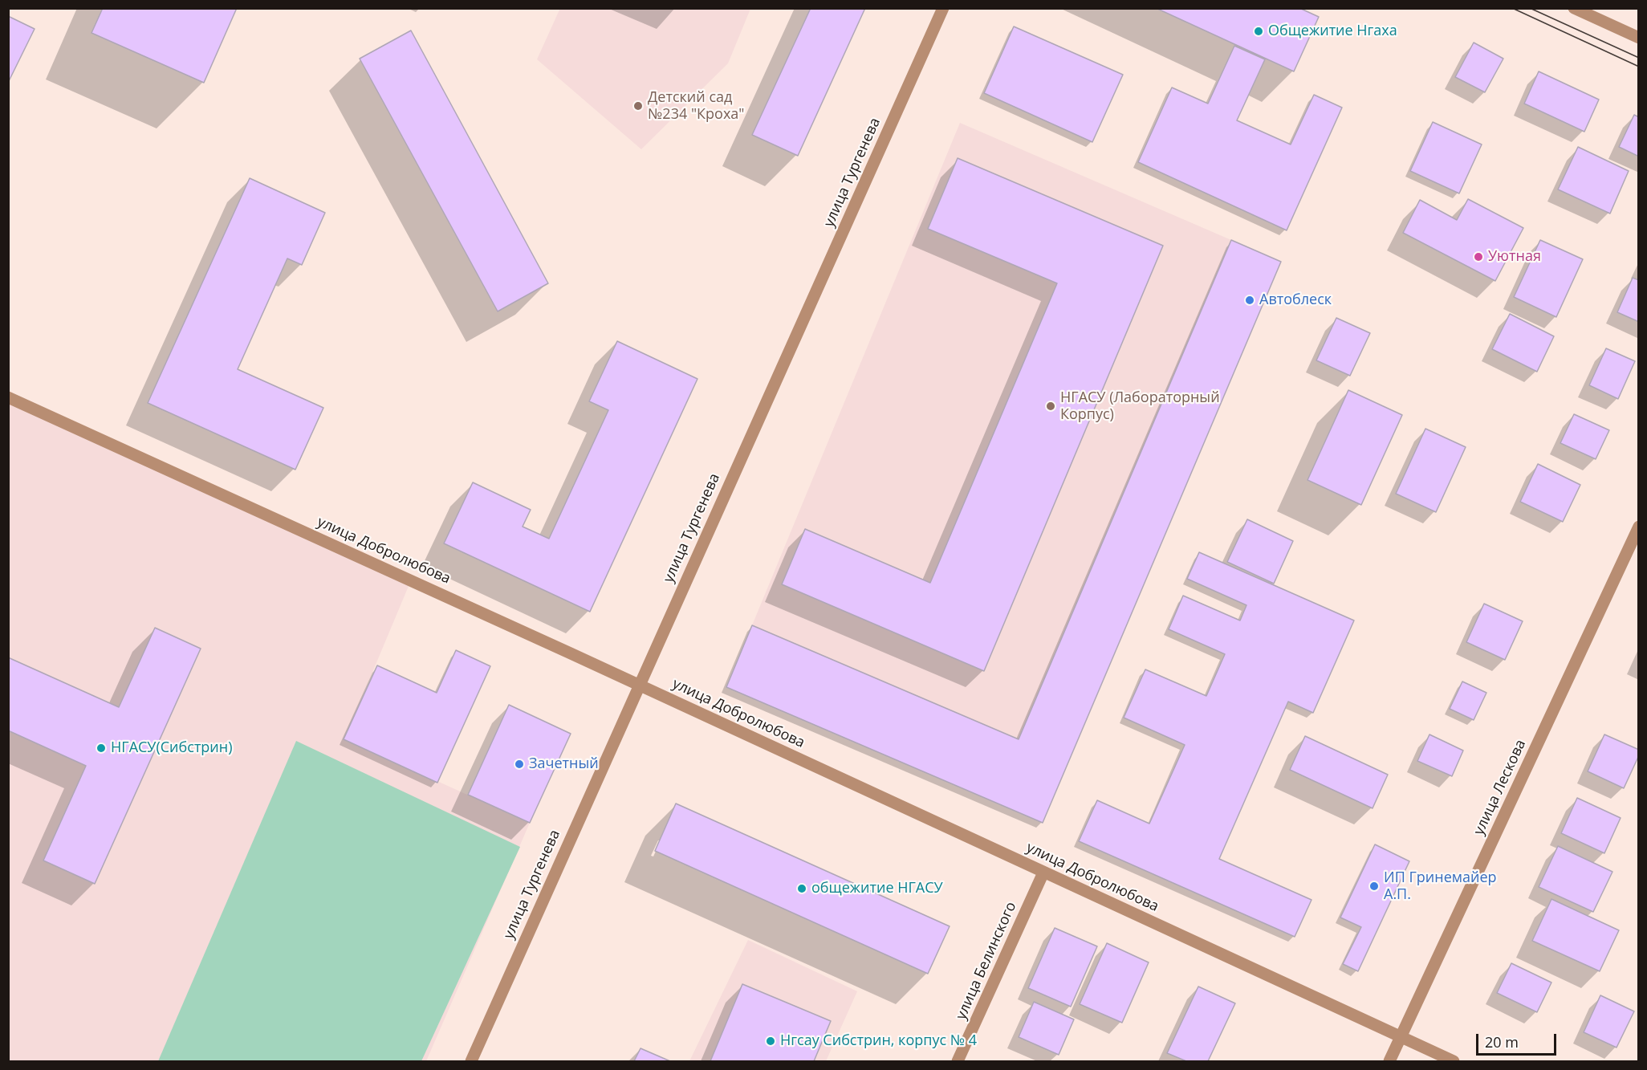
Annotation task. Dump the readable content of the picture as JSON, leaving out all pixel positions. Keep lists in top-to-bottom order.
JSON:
{
  "streets": {
    "street": [
      "улица Тургенева",
      "улица Добролюбова",
      "улица Лескова",
      "улица Белинского"
    ]
  },
  "crossings": [
    ["улица Тургенева", "улица Добролюбова"],
    ["улица Добролюбова", "улица Лескова"],
    ["улица Добролюбова", "улица Белинского"]
  ],
  "places": [
    "Общежитие Нгаха",
    "Детский сад №234 \"Кроха\"",
    "Уютная",
    "Автоблеск",
    "НГАСУ (Лабораторный Корпус)",
    "НГАСУ(Сибстрин)",
    "Зачетный",
    "ИП Гринемайер А.П.",
    "общежитие НГАСУ",
    "Нгсау Сибстрин, корпус № 4"
  ],
  "scale_bar": "20 m"
}
